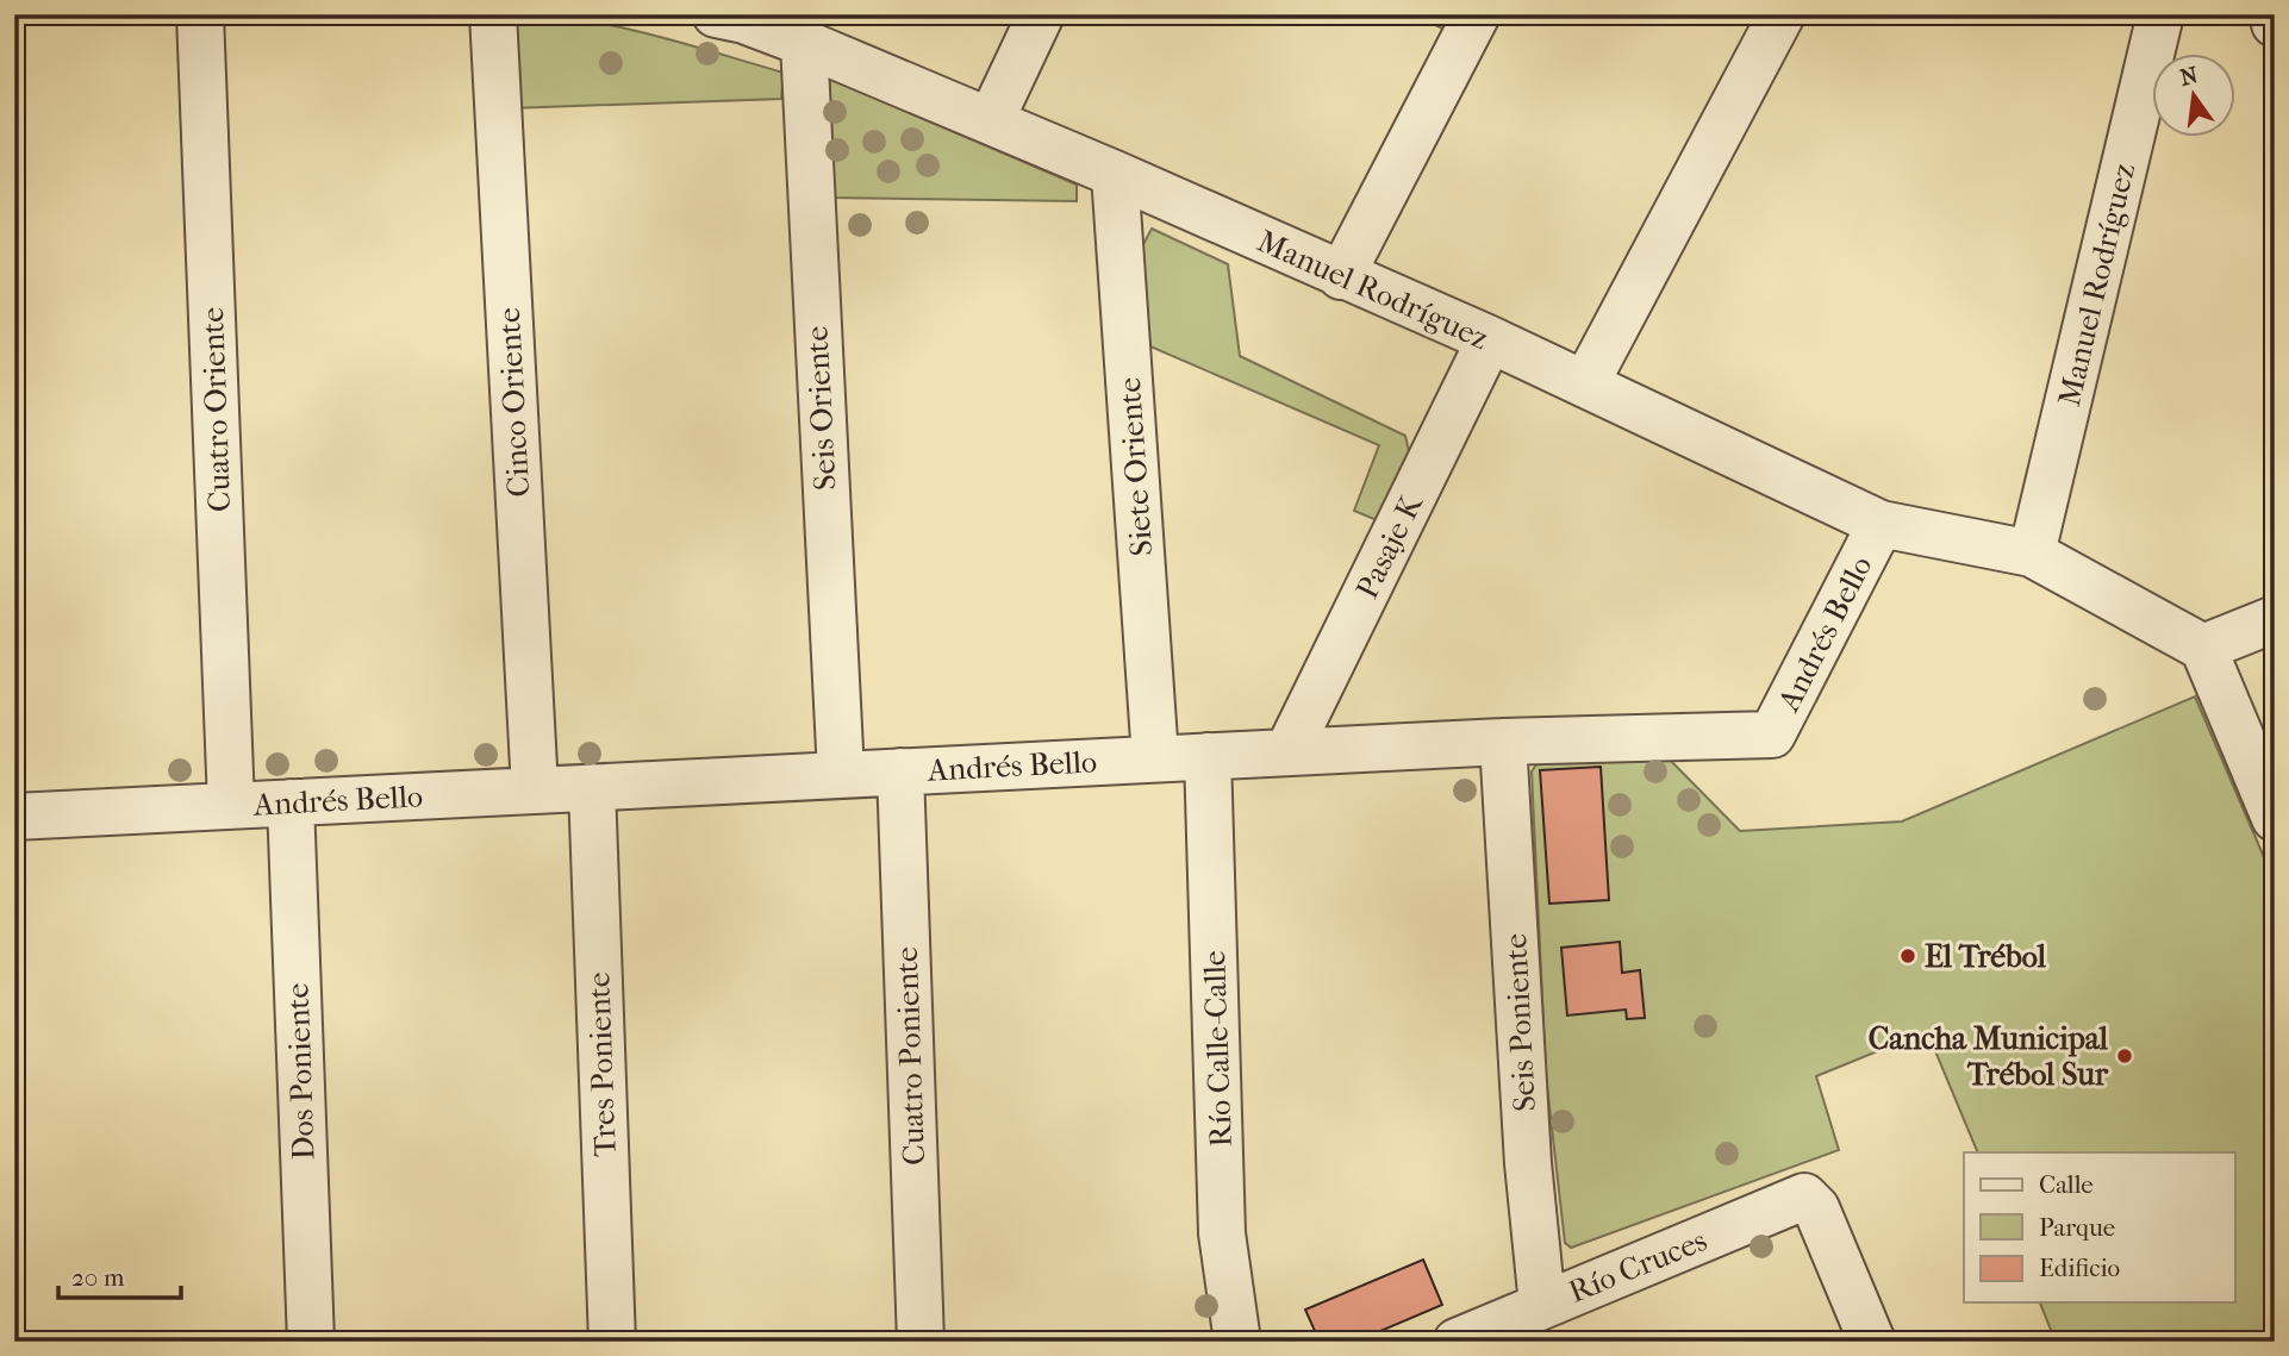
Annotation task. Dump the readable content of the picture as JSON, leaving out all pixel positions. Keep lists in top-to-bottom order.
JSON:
{
  "streets": {
    "street": [
      "Manuel Rodríguez",
      "Cinco Oriente",
      "Seis Oriente",
      "Cuatro Oriente",
      "Siete Oriente",
      "Pasaje K",
      "Andrés Bello",
      "Seis Poniente",
      "Río Calle-Calle",
      "Cuatro Poniente",
      "Tres Poniente",
      "Dos Poniente",
      "Río Cruces"
    ]
  },
  "crossings": [
    ["Manuel Rodríguez", "Seis Oriente"],
    ["Manuel Rodríguez", "Siete Oriente"],
    ["Manuel Rodríguez", "Pasaje K"],
    ["Manuel Rodríguez", "Andrés Bello"],
    ["Cinco Oriente", "Andrés Bello"],
    ["Seis Oriente", "Andrés Bello"],
    ["Cuatro Oriente", "Andrés Bello"],
    ["Siete Oriente", "Andrés Bello"],
    ["Pasaje K", "Andrés Bello"],
    ["Andrés Bello", "Seis Poniente"],
    ["Andrés Bello", "Río Calle-Calle"],
    ["Andrés Bello", "Cuatro Poniente"],
    ["Andrés Bello", "Tres Poniente"],
    ["Andrés Bello", "Dos Poniente"],
    ["Seis Poniente", "Río Cruces"]
  ],
  "places": ["El Trébol", "Cancha Municipal Trébol Sur"],
  "legend": ["Calle", "Parque", "Edificio"],
  "scale_bar": "20 m",
  "north": "top"
}
